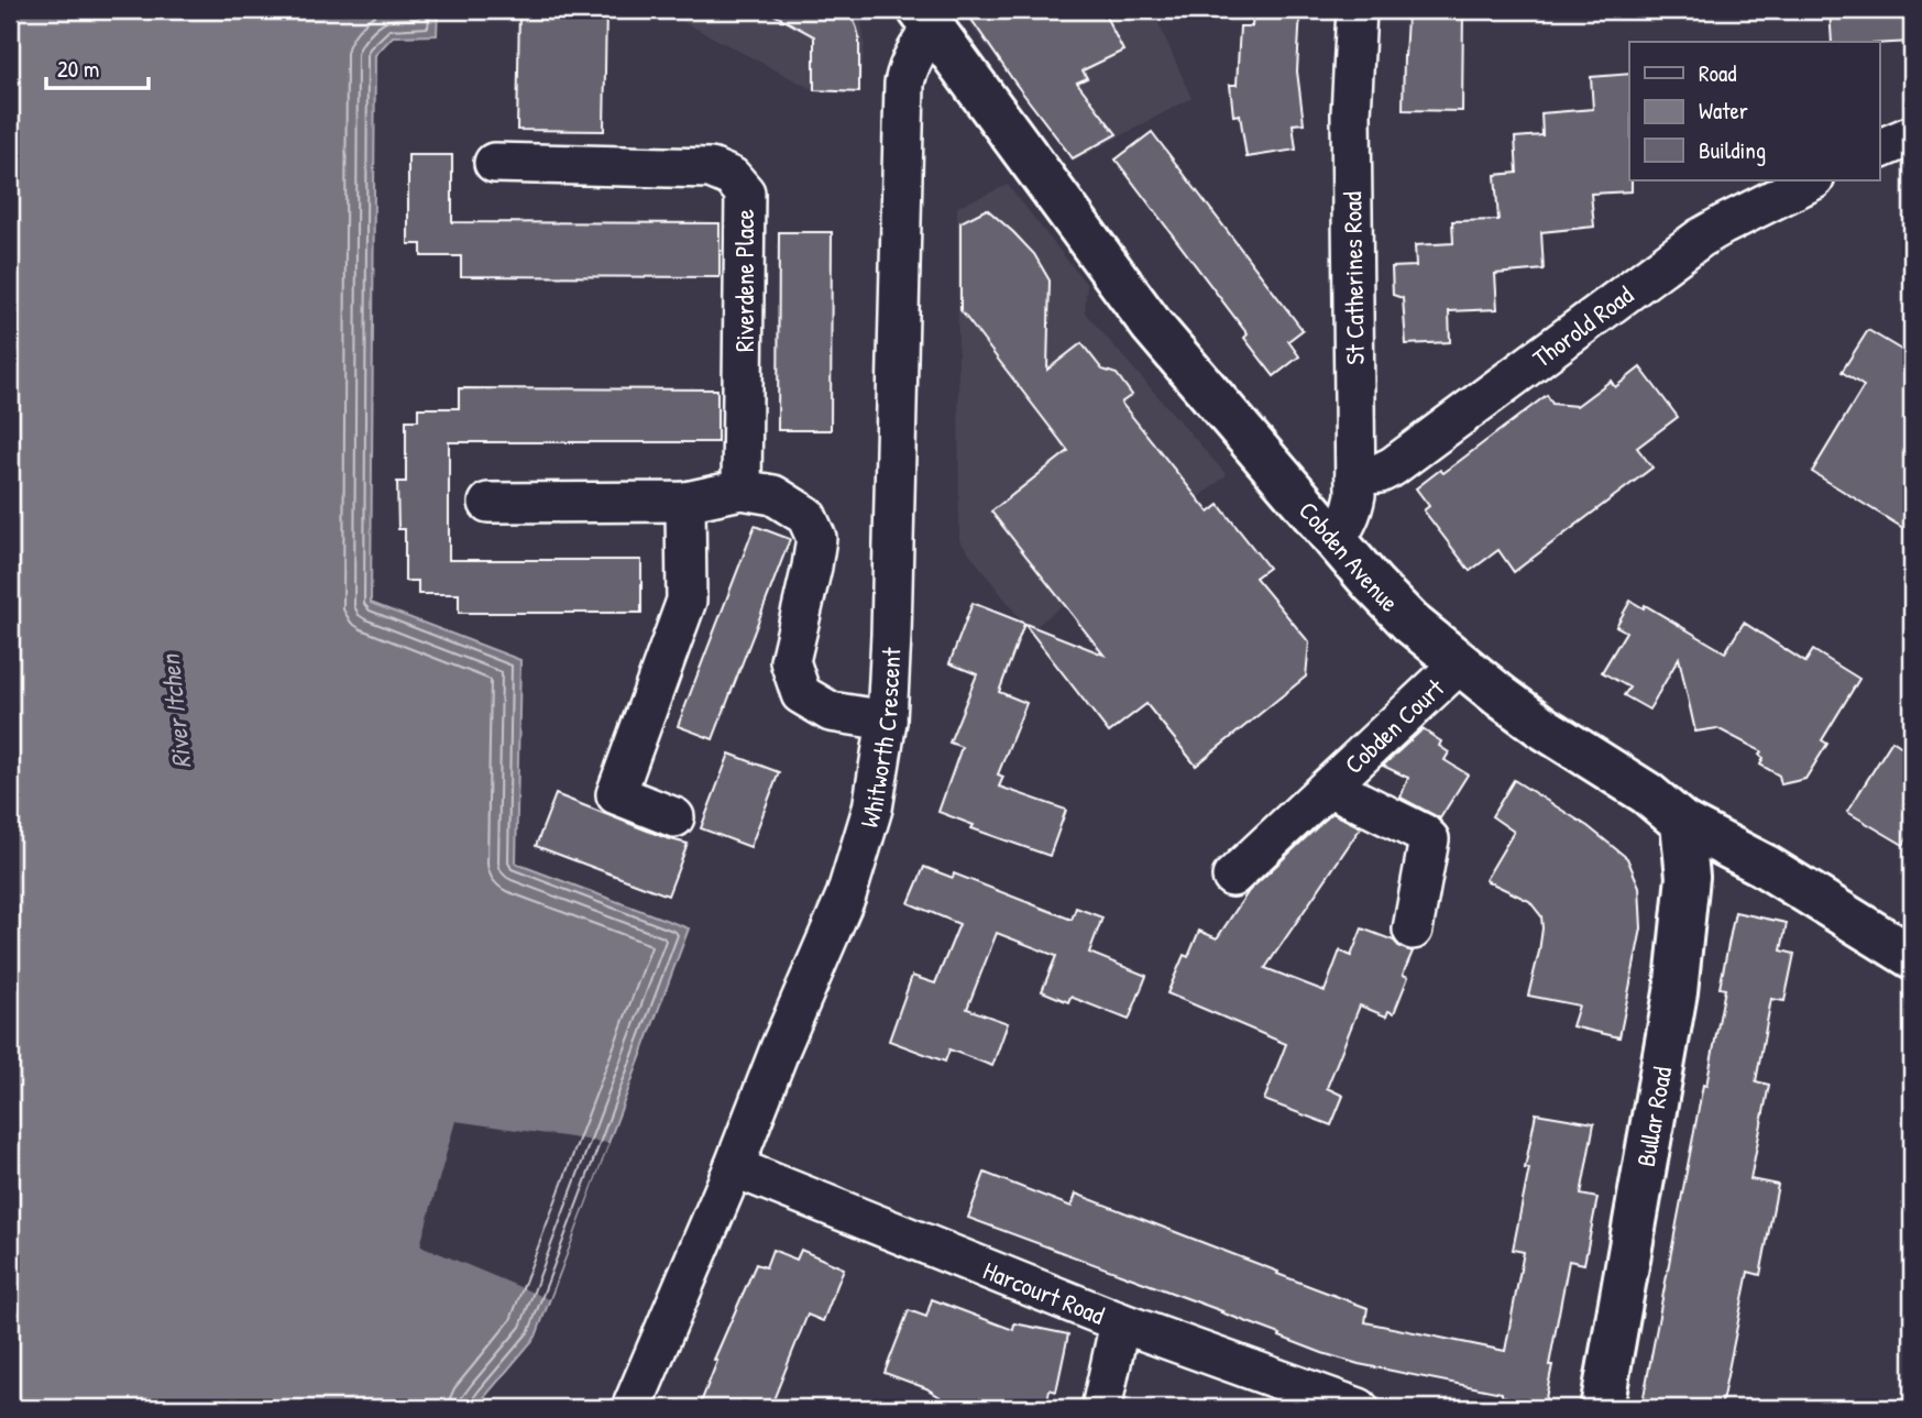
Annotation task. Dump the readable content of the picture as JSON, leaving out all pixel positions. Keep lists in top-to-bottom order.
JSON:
{
  "streets": {
    "main road": ["Cobden Avenue", "Bullar Road"],
    "street": [
      "St Catherines Road",
      "Riverdene Place",
      "Thorold Road",
      "Cobden Court",
      "Whitworth Crescent",
      "Harcourt Road"
    ]
  },
  "crossings": [
    ["St Catherines Road", "Thorold Road"],
    ["St Catherines Road", "Cobden Avenue"],
    ["Cobden Avenue", "Cobden Court"],
    ["Cobden Avenue", "Whitworth Crescent"],
    ["Cobden Avenue", "Bullar Road"],
    ["Whitworth Crescent", "Harcourt Road"]
  ],
  "water": ["River Itchen"],
  "legend": ["Road", "Water", "Building"],
  "scale_bar": "20 m"
}
